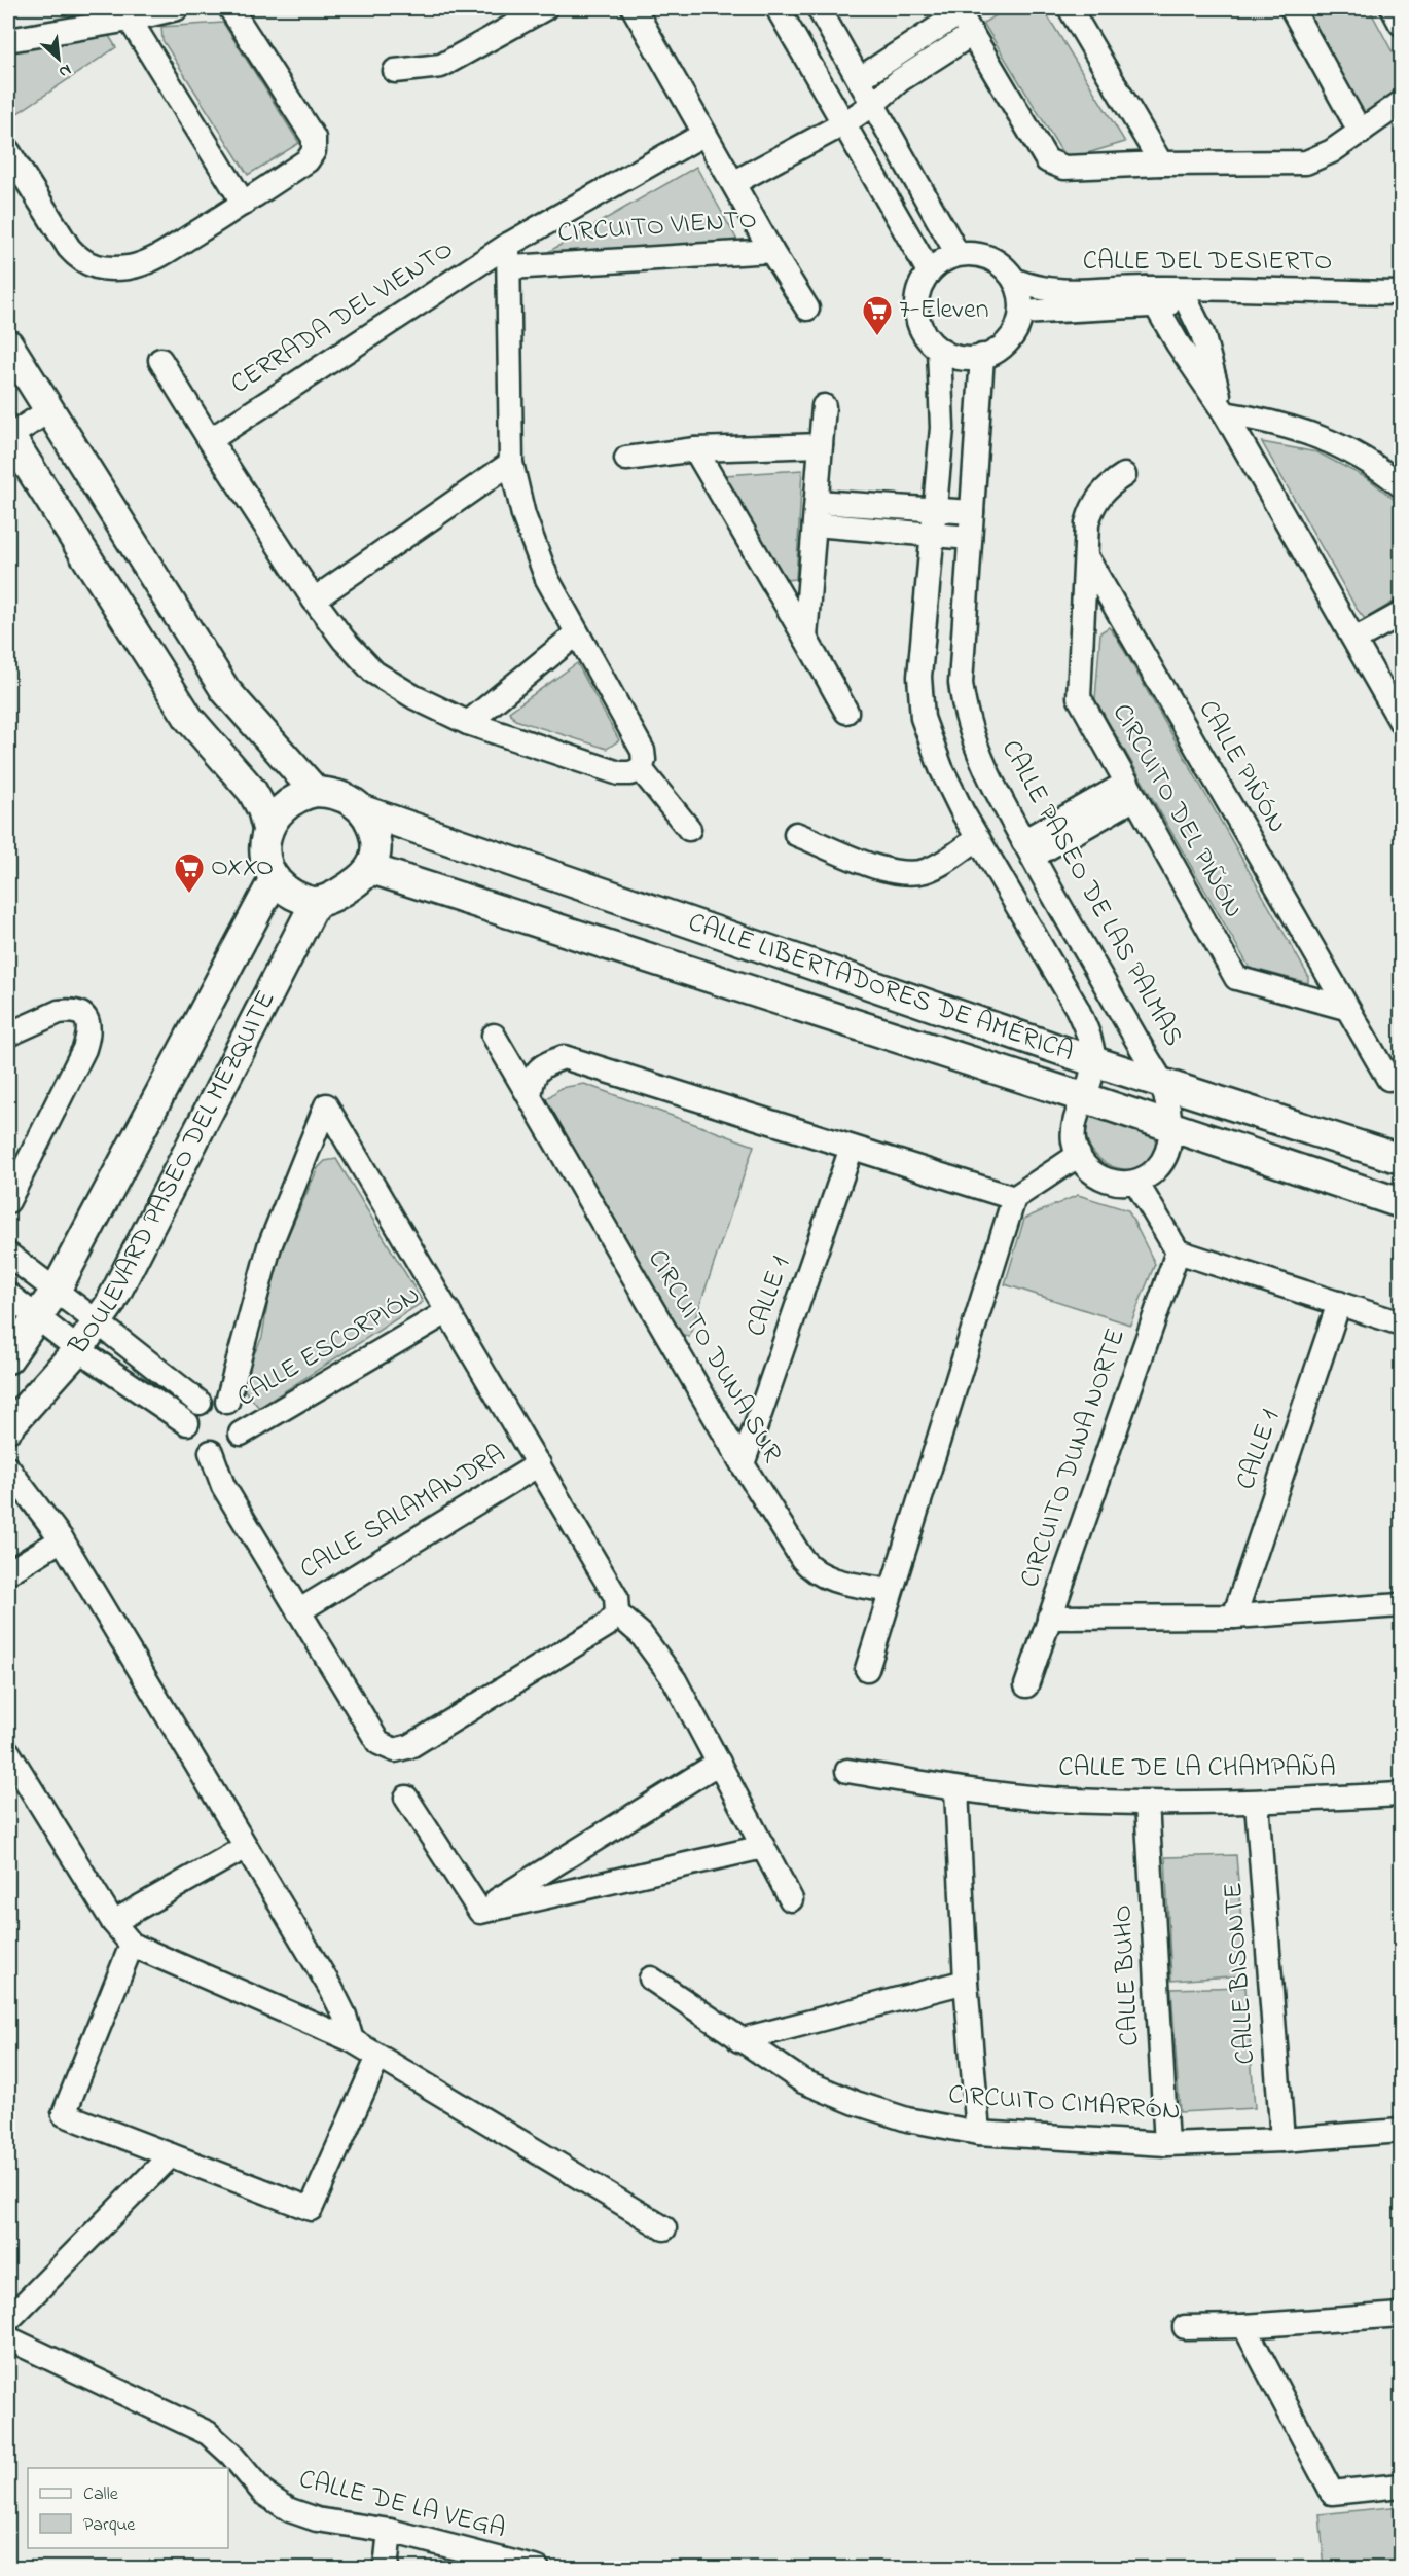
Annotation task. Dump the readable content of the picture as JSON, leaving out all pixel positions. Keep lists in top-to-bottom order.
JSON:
{
  "streets": {
    "street": [
      "CIRCUITO VIENTO",
      "CALLE DEL DESIERTO",
      "CERRADA DEL VIENTO",
      "CALLE PIÑÓN",
      "CIRCUITO DEL PIÑÓN",
      "CALLE PASEO DE LAS PALMAS",
      "CALLE LIBERTADORES DE AMÉRICA",
      "BOULEVARD PASEO DEL MEZQUITE",
      "CALLE 1",
      "CALLE ESCORPIÓN",
      "CIRCUITO DUNA SUR",
      "CIRCUITO DUNA NORTE",
      "CALLE SALAMANDRA",
      "CALLE DE LA CHAMPAÑA",
      "CALLE BISONTE",
      "CALLE BUHO",
      "CIRCUITO CIMARRÓN",
      "CALLE DE LA VEGA"
    ]
  },
  "crossings": [
    ["CIRCUITO VIENTO", "CERRADA DEL VIENTO"],
    ["CALLE DEL DESIERTO", "CALLE PASEO DE LAS PALMAS"],
    ["CALLE PIÑÓN", "CIRCUITO DEL PIÑÓN"],
    ["CALLE PASEO DE LAS PALMAS", "CALLE LIBERTADORES DE AMÉRICA"],
    ["CALLE LIBERTADORES DE AMÉRICA", "BOULEVARD PASEO DEL MEZQUITE"],
    ["CALLE 1", "CIRCUITO DUNA SUR"],
    ["CALLE DE LA CHAMPAÑA", "CALLE BISONTE"],
    ["CALLE DE LA CHAMPAÑA", "CALLE BUHO"],
    ["CALLE BISONTE", "CIRCUITO CIMARRÓN"],
    ["CALLE BUHO", "CIRCUITO CIMARRÓN"]
  ],
  "places": {
    "supermarket": ["7-Eleven", "OXXO"]
  },
  "legend": ["Calle", "Parque"],
  "north": "bottom right"
}
